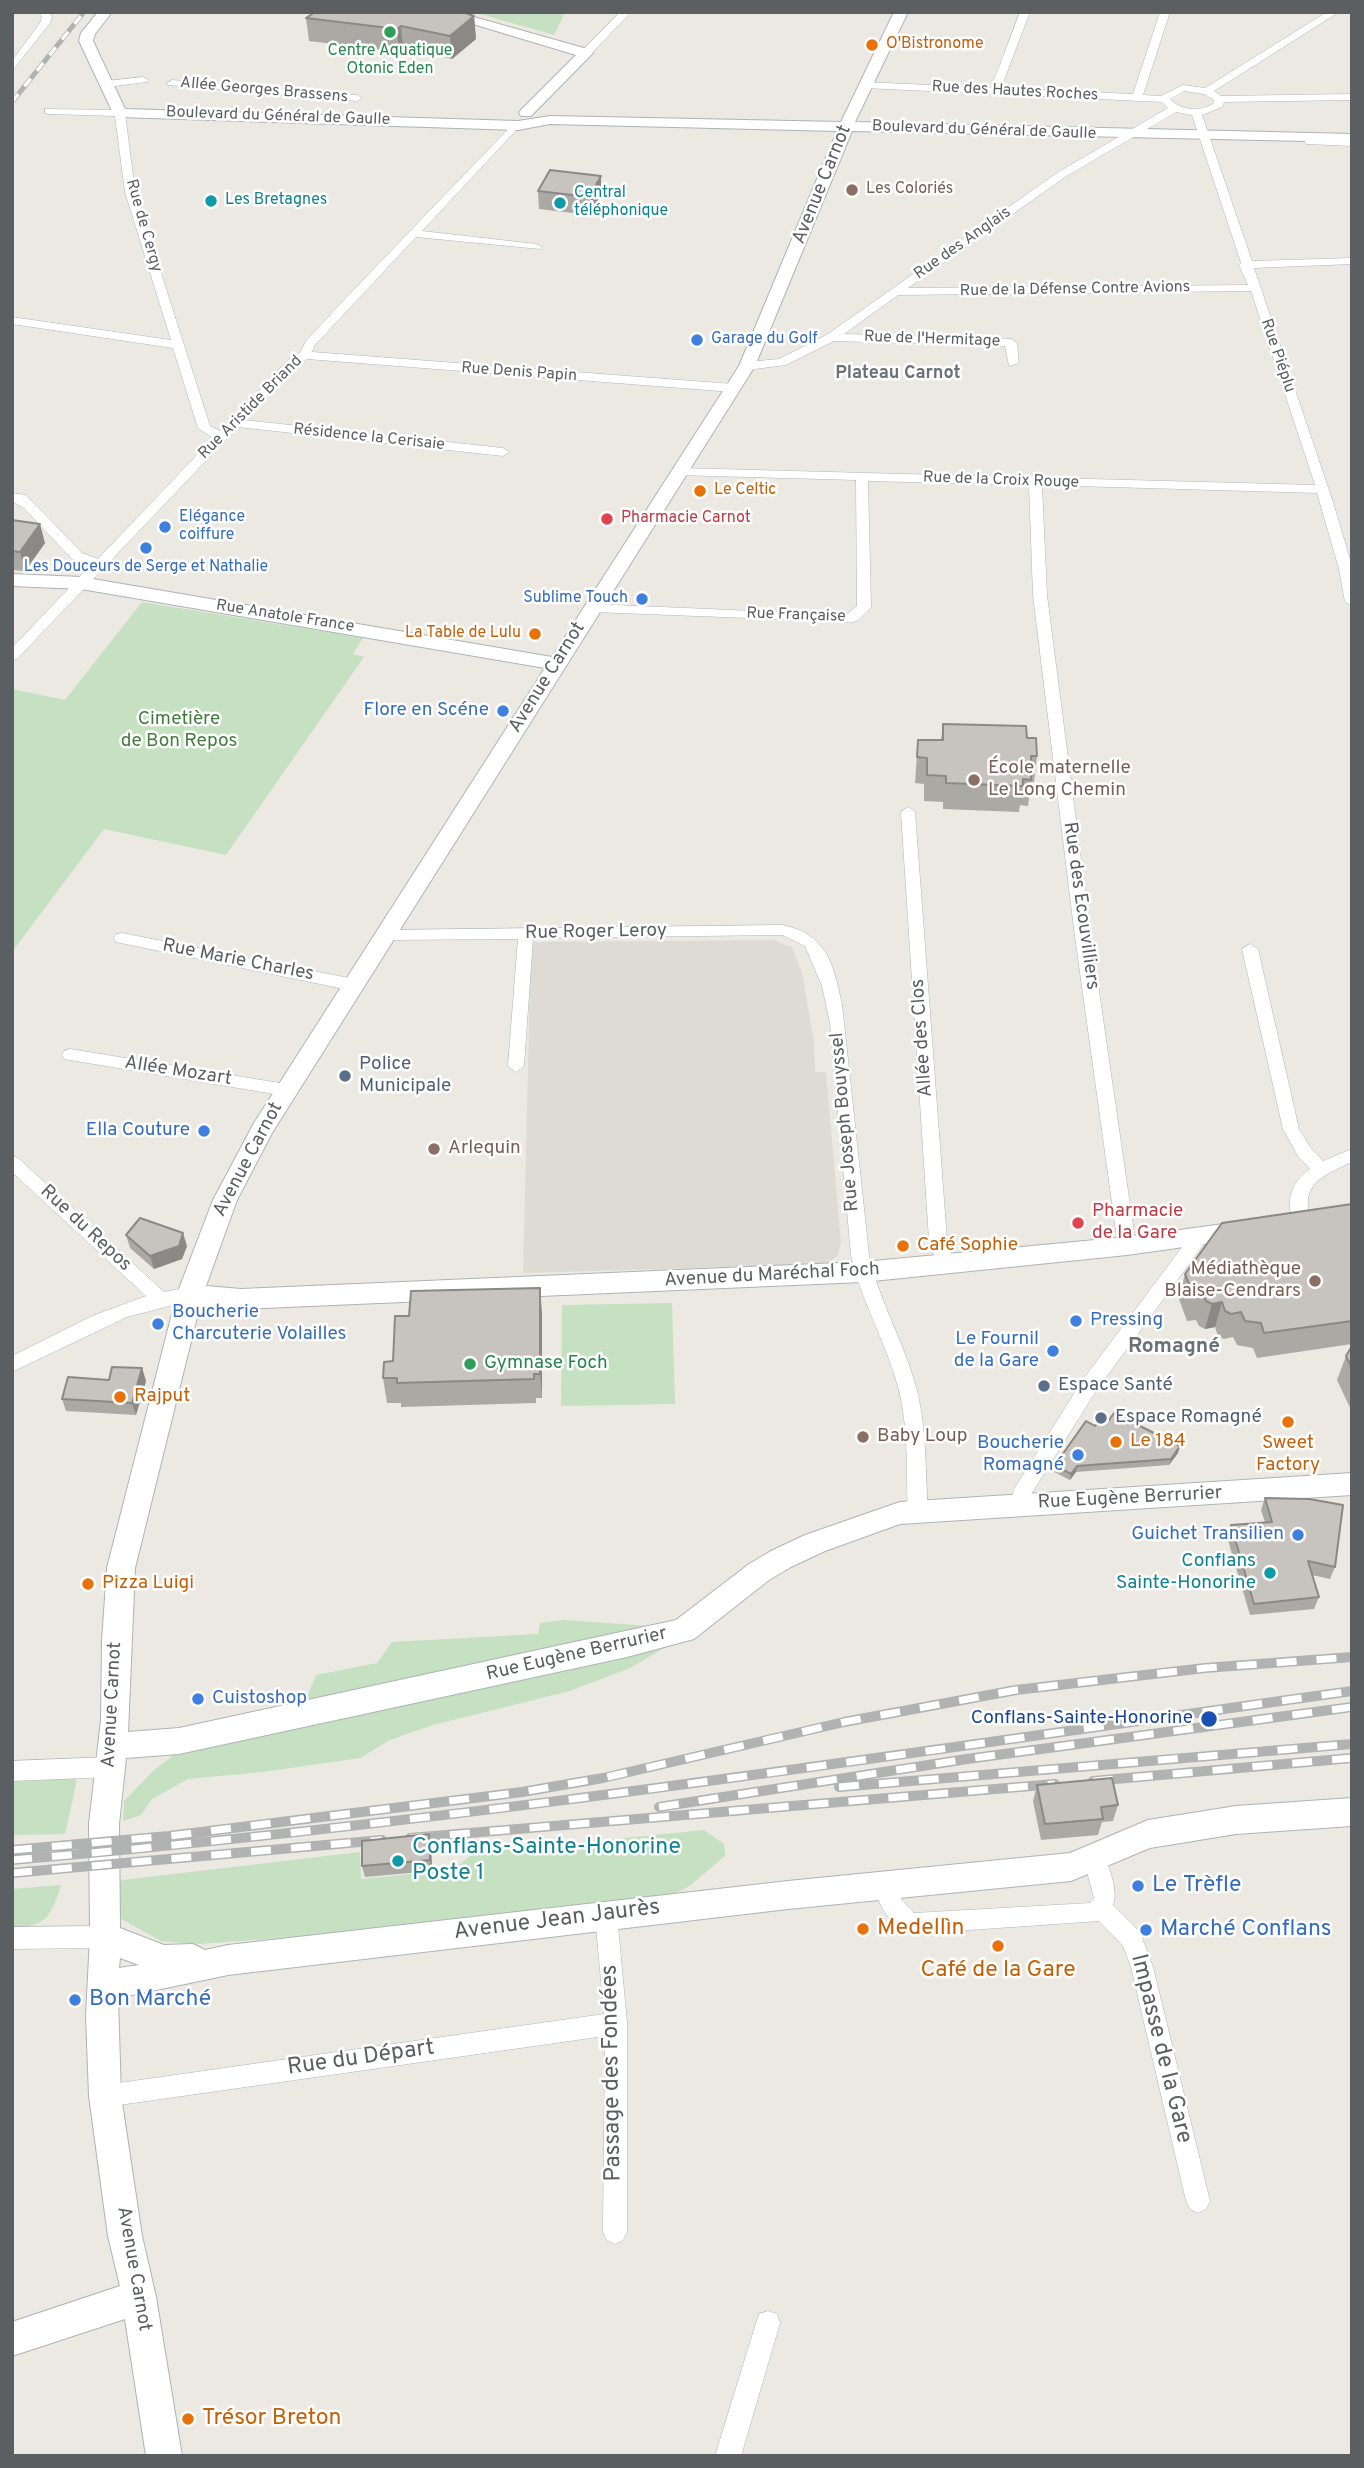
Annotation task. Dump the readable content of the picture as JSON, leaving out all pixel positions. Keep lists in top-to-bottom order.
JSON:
{
  "streets": {
    "street": [
      "Allée Georges Brassens",
      "Rue des Hautes Roches",
      "Boulevard du Général de Gaulle",
      "Avenue Carnot",
      "Rue de Cergy",
      "Rue des Anglais",
      "Rue de la Défense Contre Avions",
      "Rue de l'Hermitage",
      "Rue Piéplu",
      "Rue Denis Papin",
      "Rue Aristide Briand",
      "Résidence la Cerisaie",
      "Rue de la Croix Rouge",
      "Rue Française",
      "Rue Anatole France",
      "Rue des Ecouvilliers",
      "Rue Roger Leroy",
      "Rue Marie Charles",
      "Allée des Clos",
      "Allée Mozart",
      "Rue Joseph Bouyssel",
      "Rue du Repos",
      "Avenue du Maréchal Foch",
      "Rue Eugène Berrurier",
      "Avenue Jean Jaurès",
      "Impasse de la Gare",
      "Rue du Départ",
      "Passage des Fondées"
    ]
  },
  "crossings": [
    ["Rue des Hautes Roches", "Avenue Carnot"],
    ["Boulevard du Général de Gaulle", "Avenue Carnot"],
    ["Boulevard du Général de Gaulle", "Rue de Cergy"],
    ["Boulevard du Général de Gaulle", "Rue des Anglais"],
    ["Boulevard du Général de Gaulle", "Rue Piéplu"],
    ["Boulevard du Général de Gaulle", "Rue Aristide Briand"],
    ["Avenue Carnot", "Rue des Anglais"],
    ["Avenue Carnot", "Rue Denis Papin"],
    ["Avenue Carnot", "Rue de la Croix Rouge"],
    ["Avenue Carnot", "Rue Française"],
    ["Avenue Carnot", "Rue Anatole France"],
    ["Avenue Carnot", "Rue Roger Leroy"],
    ["Avenue Carnot", "Rue Marie Charles"],
    ["Avenue Carnot", "Allée Mozart"],
    ["Avenue Carnot", "Avenue du Maréchal Foch"],
    ["Avenue Carnot", "Rue Eugène Berrurier"],
    ["Avenue Carnot", "Avenue Jean Jaurès"],
    ["Avenue Carnot", "Rue du Départ"],
    ["Rue de Cergy", "Rue Aristide Briand"],
    ["Rue des Anglais", "Rue de la Défense Contre Avions"],
    ["Rue des Anglais", "Rue de l'Hermitage"],
    ["Rue de la Défense Contre Avions", "Rue Piéplu"],
    ["Rue Piéplu", "Rue de la Croix Rouge"],
    ["Rue Denis Papin", "Rue Aristide Briand"],
    ["Rue Aristide Briand", "Résidence la Cerisaie"],
    ["Rue Aristide Briand", "Rue Anatole France"],
    ["Rue de la Croix Rouge", "Rue Française"],
    ["Rue de la Croix Rouge", "Rue des Ecouvilliers"],
    ["Rue des Ecouvilliers", "Avenue du Maréchal Foch"],
    ["Rue Roger Leroy", "Rue Joseph Bouyssel"],
    ["Allée des Clos", "Avenue du Maréchal Foch"],
    ["Rue Joseph Bouyssel", "Avenue du Maréchal Foch"],
    ["Rue Joseph Bouyssel", "Rue Eugène Berrurier"],
    ["Avenue Jean Jaurès", "Passage des Fondées"],
    ["Rue du Départ", "Passage des Fondées"]
  ],
  "districts": ["Plateau Carnot", "Romagné"],
  "parks": ["Cimetière de Bon Repos"],
  "places": [
    "Centre Aquatique Otonic Eden",
    "O'Bistronome",
    "Les Coloriés",
    "Les Bretagnes",
    "Central téléphonique",
    "Garage du Golf",
    "Le Celtic",
    "Pharmacie Carnot",
    "Elégance coiffure",
    "Les Douceurs de Serge et Nathalie",
    "Sublime Touch",
    "La Table de Lulu",
    "Flore en Scéne",
    "École maternelle Le Long Chemin",
    "Police Municipale",
    "Ella Couture",
    "Arlequin",
    "Pharmacie de la Gare",
    "Café Sophie",
    "Médiathèque Blaise-Cendrars",
    "Pressing",
    "Boucherie Charcuterie Volailles",
    "Le Fournil de la Gare",
    "Gymnase Foch",
    "Espace Santé",
    "Rajput",
    "Espace Romagné",
    "Sweet Factory",
    "Baby Loup",
    "Le 184",
    "Boucherie Romagné",
    "Guichet Transilien",
    "Conflans Sainte-Honorine",
    "Pizza Luigi",
    "Cuistoshop",
    "Conflans-Sainte-Honorine",
    "Conflans-Sainte-Honorine Poste 1",
    "Le Trèfle",
    "Medellìn",
    "Marché Conflans",
    "Café de la Gare",
    "Bon Marché",
    "Trésor Breton"
  ]
}
